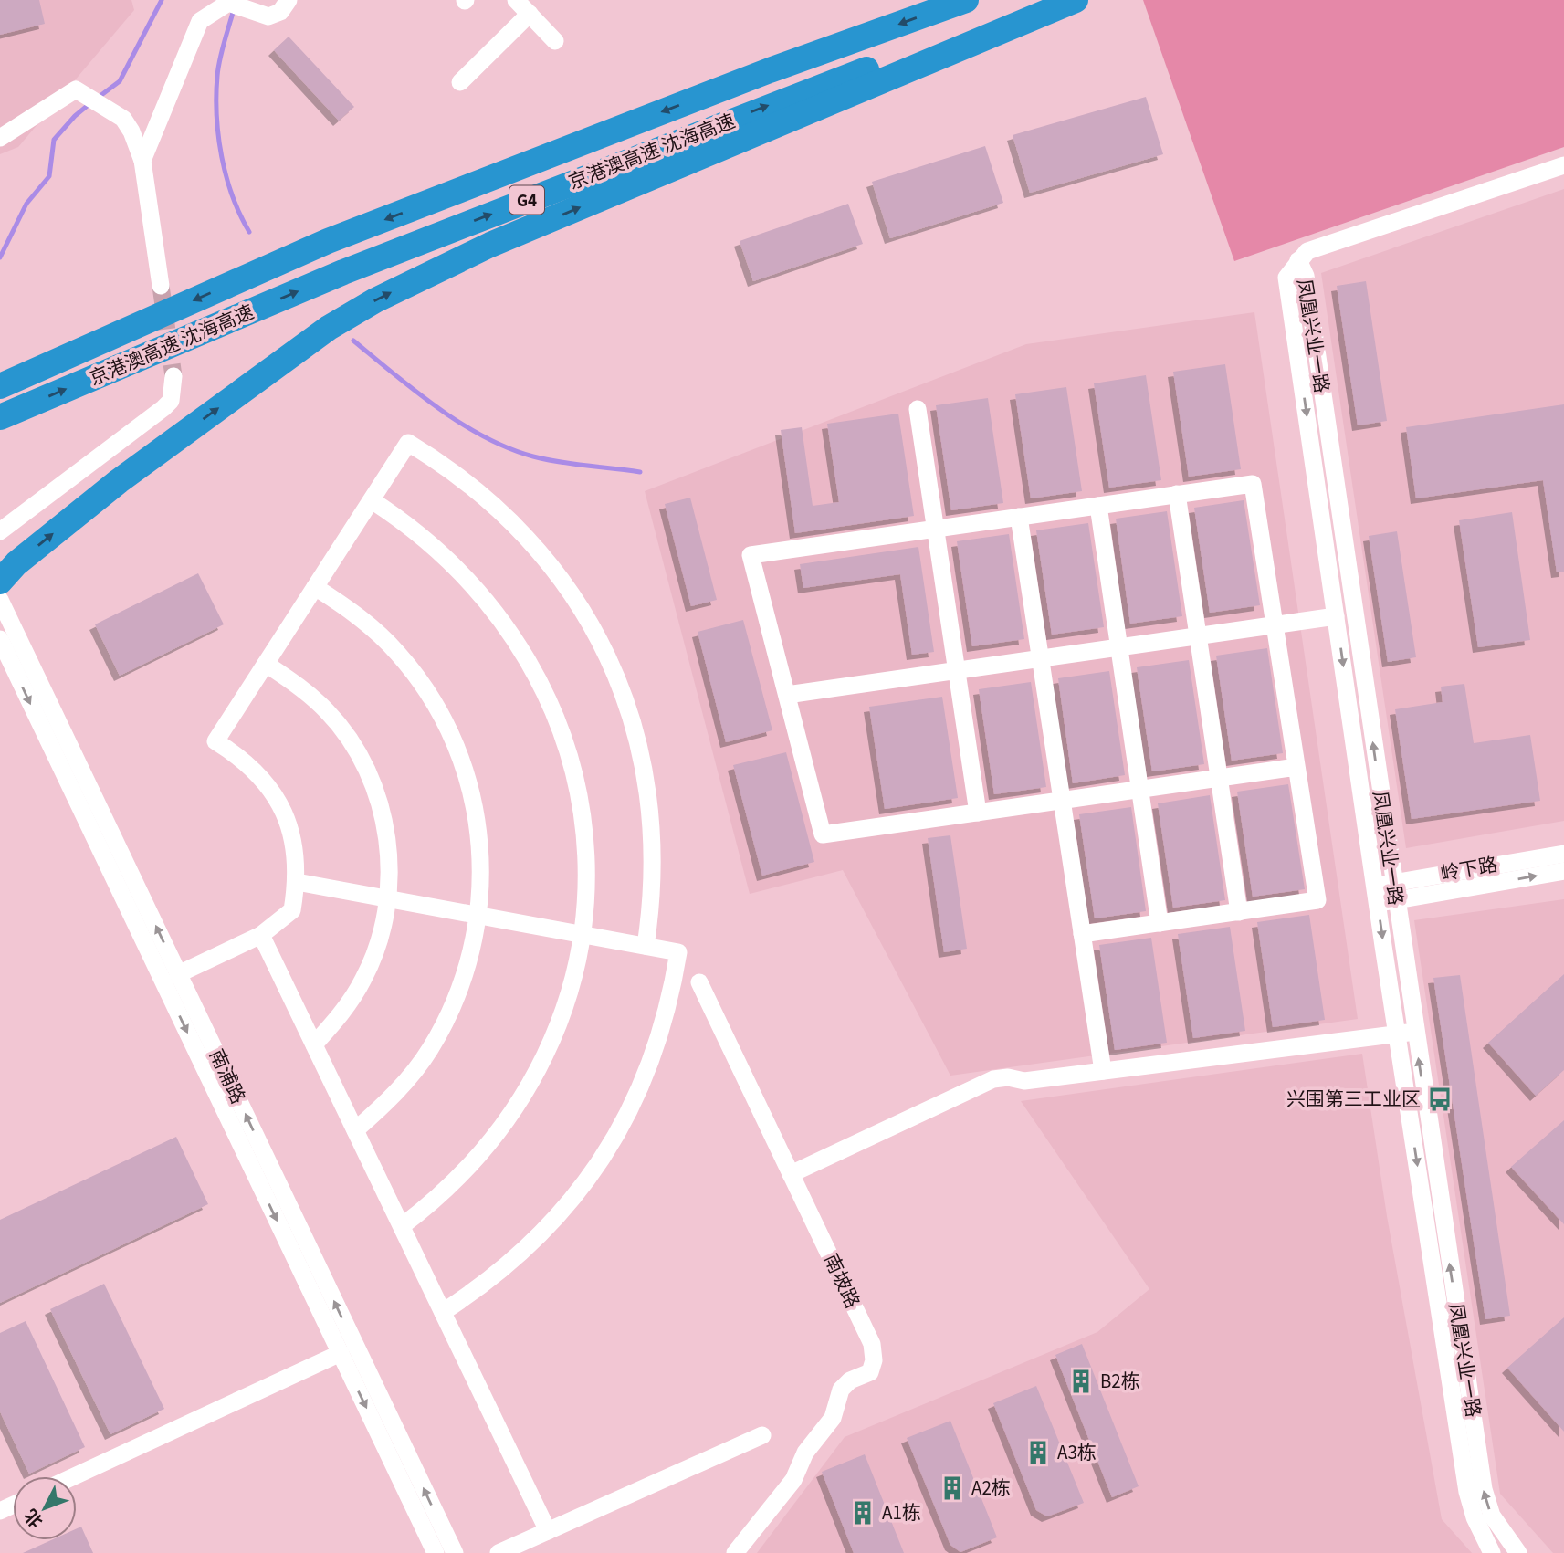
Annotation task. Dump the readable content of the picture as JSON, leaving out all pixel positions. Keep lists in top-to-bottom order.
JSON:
{
  "streets": {
    "highway": ["京港澳高速 沈海高速", "G4"],
    "street": [
      "凤凰兴业一路",
      "岭下路",
      "南浦路",
      "南坡路"
    ]
  },
  "crossings": [
    ["凤凰兴业一路", "岭下路"]
  ],
  "places": {
    "bus stop": ["兴围第三工业区"],
    "building": [
      "B2栋",
      "A3栋",
      "A2栋",
      "A1栋"
    ]
  },
  "north": "bottom left"
}
